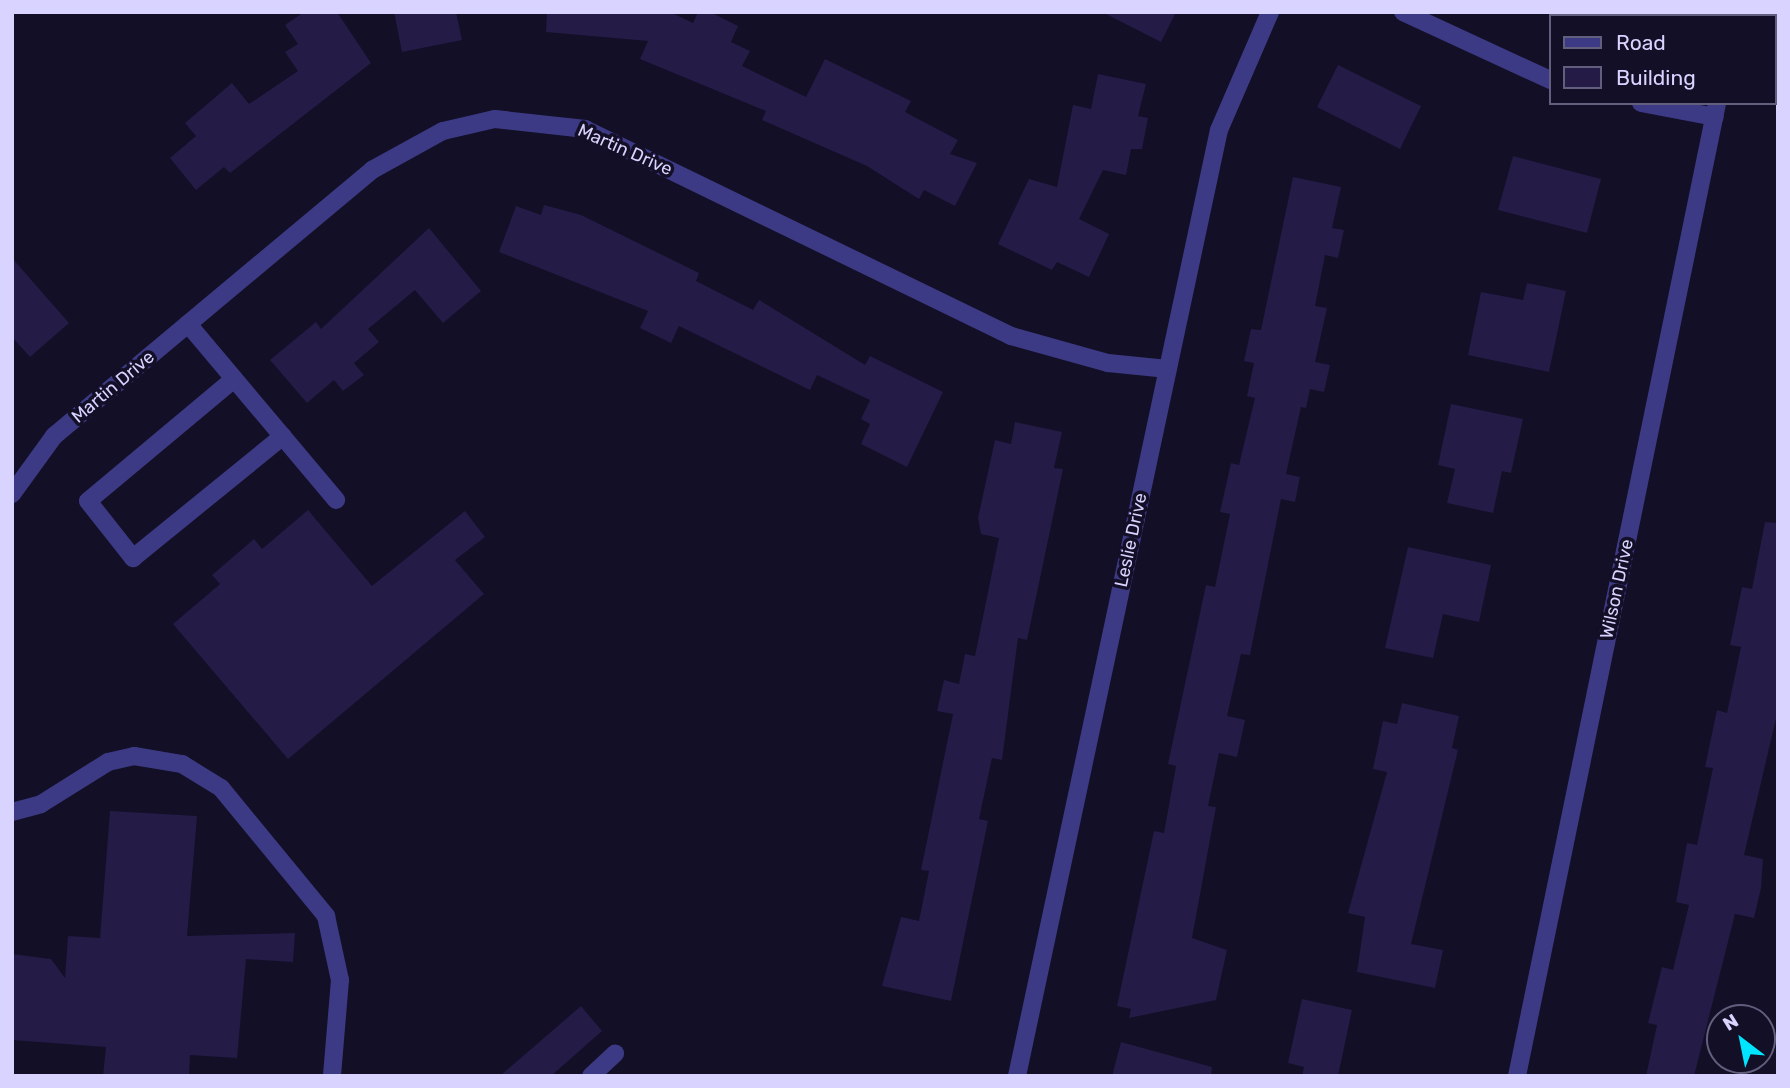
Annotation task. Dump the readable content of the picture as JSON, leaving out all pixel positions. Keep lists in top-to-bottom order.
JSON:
{
  "streets": {
    "street": ["Martin Drive", "Leslie Drive", "Wilson Drive"]
  },
  "crossings": [
    ["Martin Drive", "Leslie Drive"]
  ],
  "legend": ["Road", "Building"],
  "north": "top left"
}
